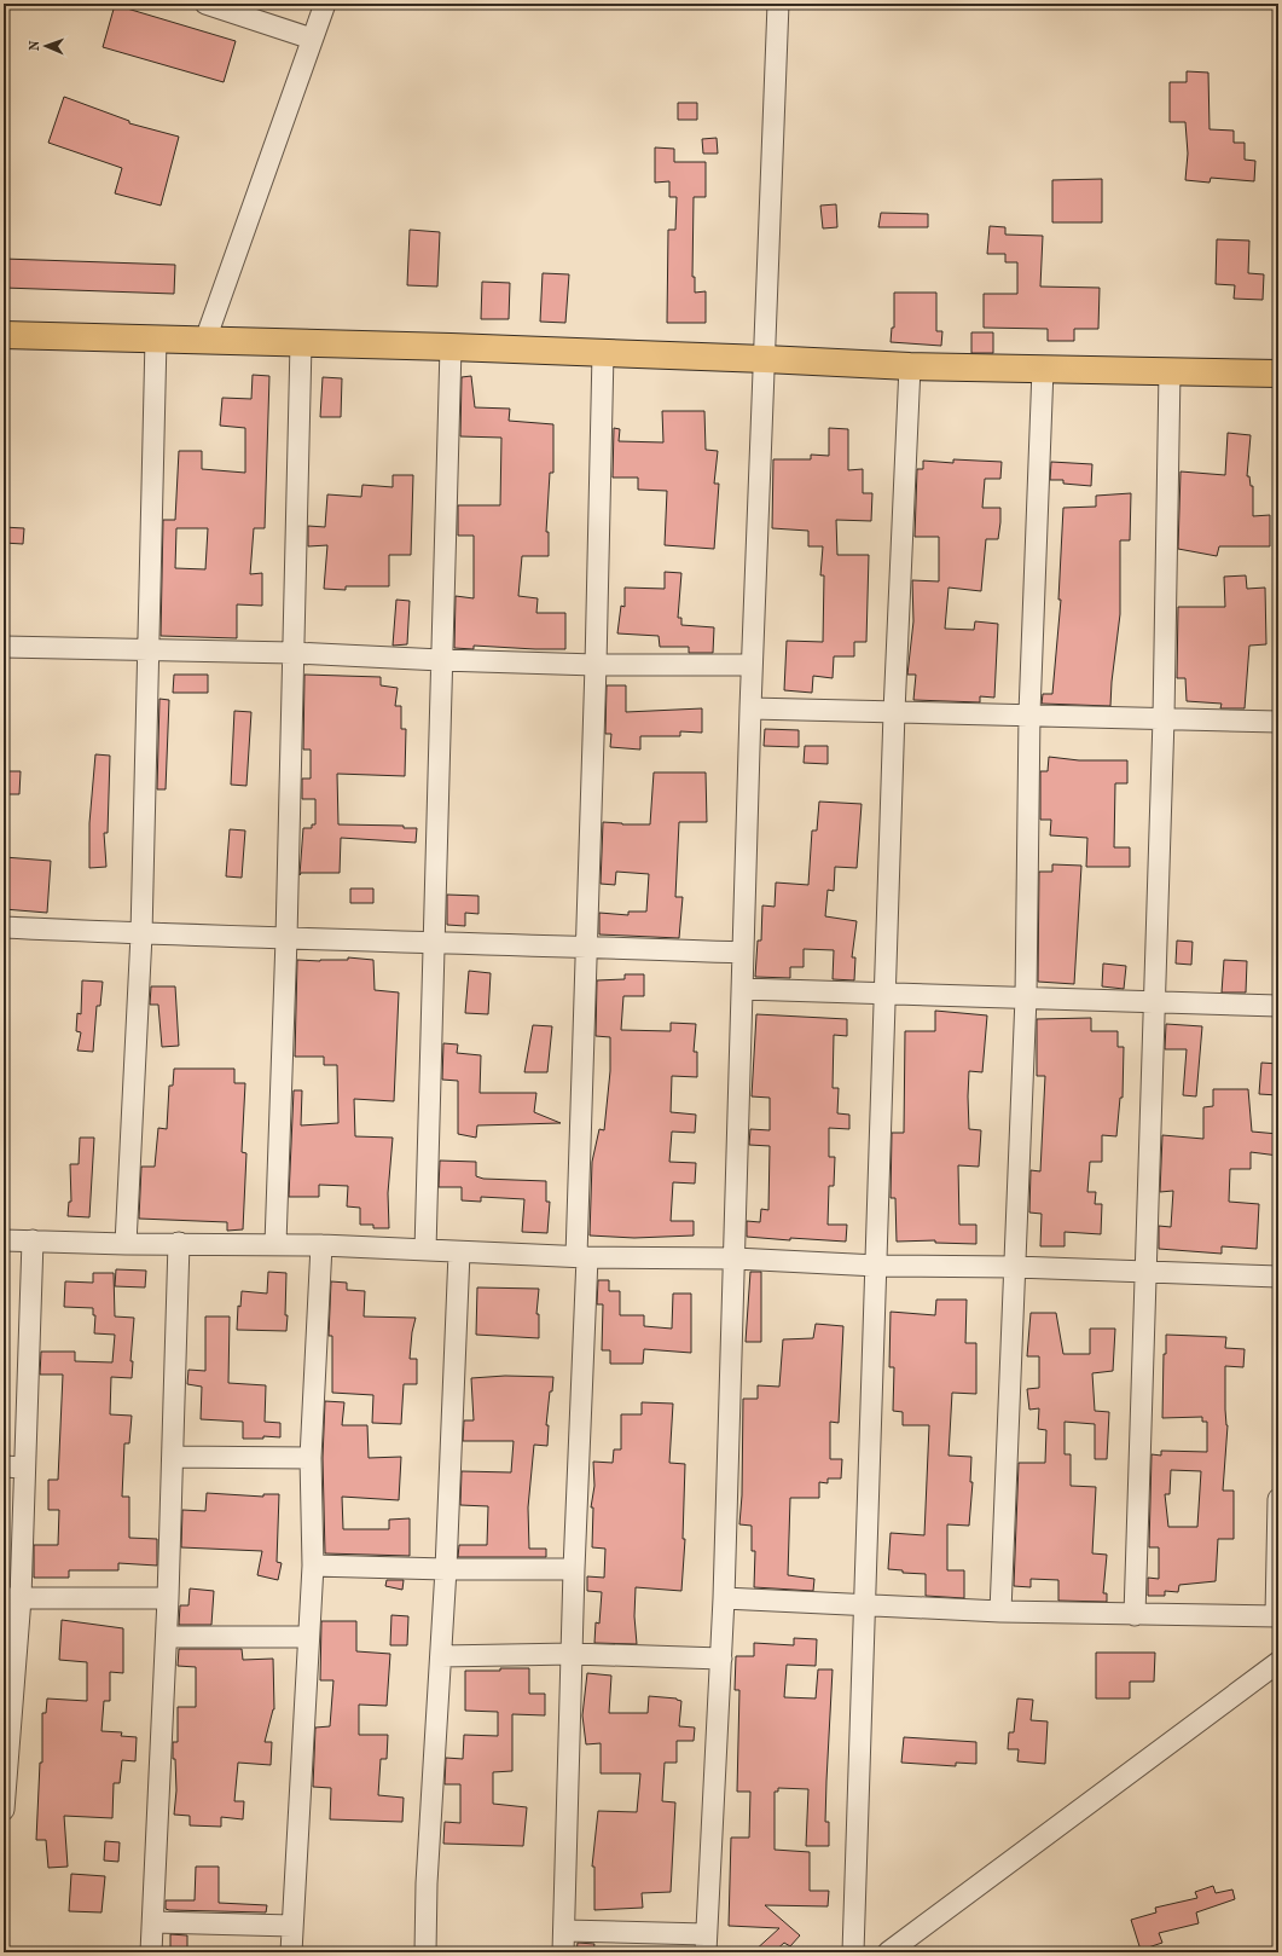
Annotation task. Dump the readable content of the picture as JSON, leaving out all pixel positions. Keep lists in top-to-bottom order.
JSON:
{
  "north": "left"
}
